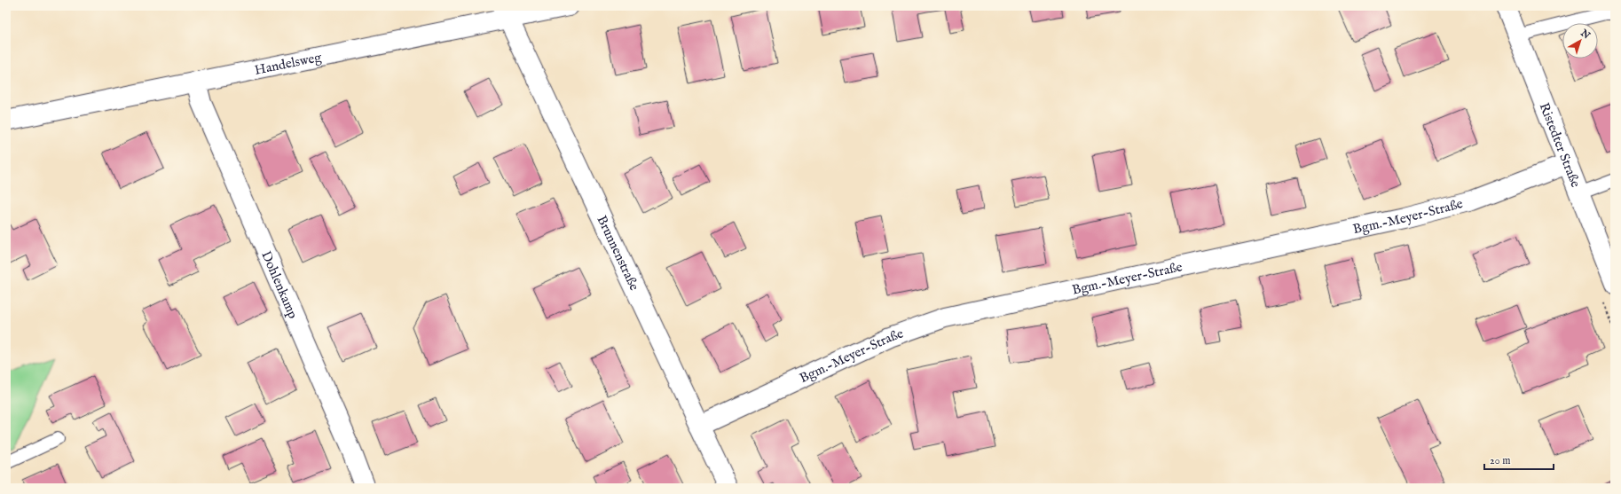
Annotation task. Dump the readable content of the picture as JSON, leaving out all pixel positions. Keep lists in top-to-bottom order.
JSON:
{
  "streets": {
    "street": [
      "Handelsweg",
      "Ristedter Straße",
      "Bgm.-Meyer-Straße",
      "Brunnenstraße",
      "Dohlenkamp"
    ]
  },
  "crossings": [
    ["Handelsweg", "Brunnenstraße"],
    ["Handelsweg", "Dohlenkamp"],
    ["Ristedter Straße", "Bgm.-Meyer-Straße"],
    ["Bgm.-Meyer-Straße", "Brunnenstraße"]
  ],
  "scale_bar": "20 m",
  "north": "top right"
}
